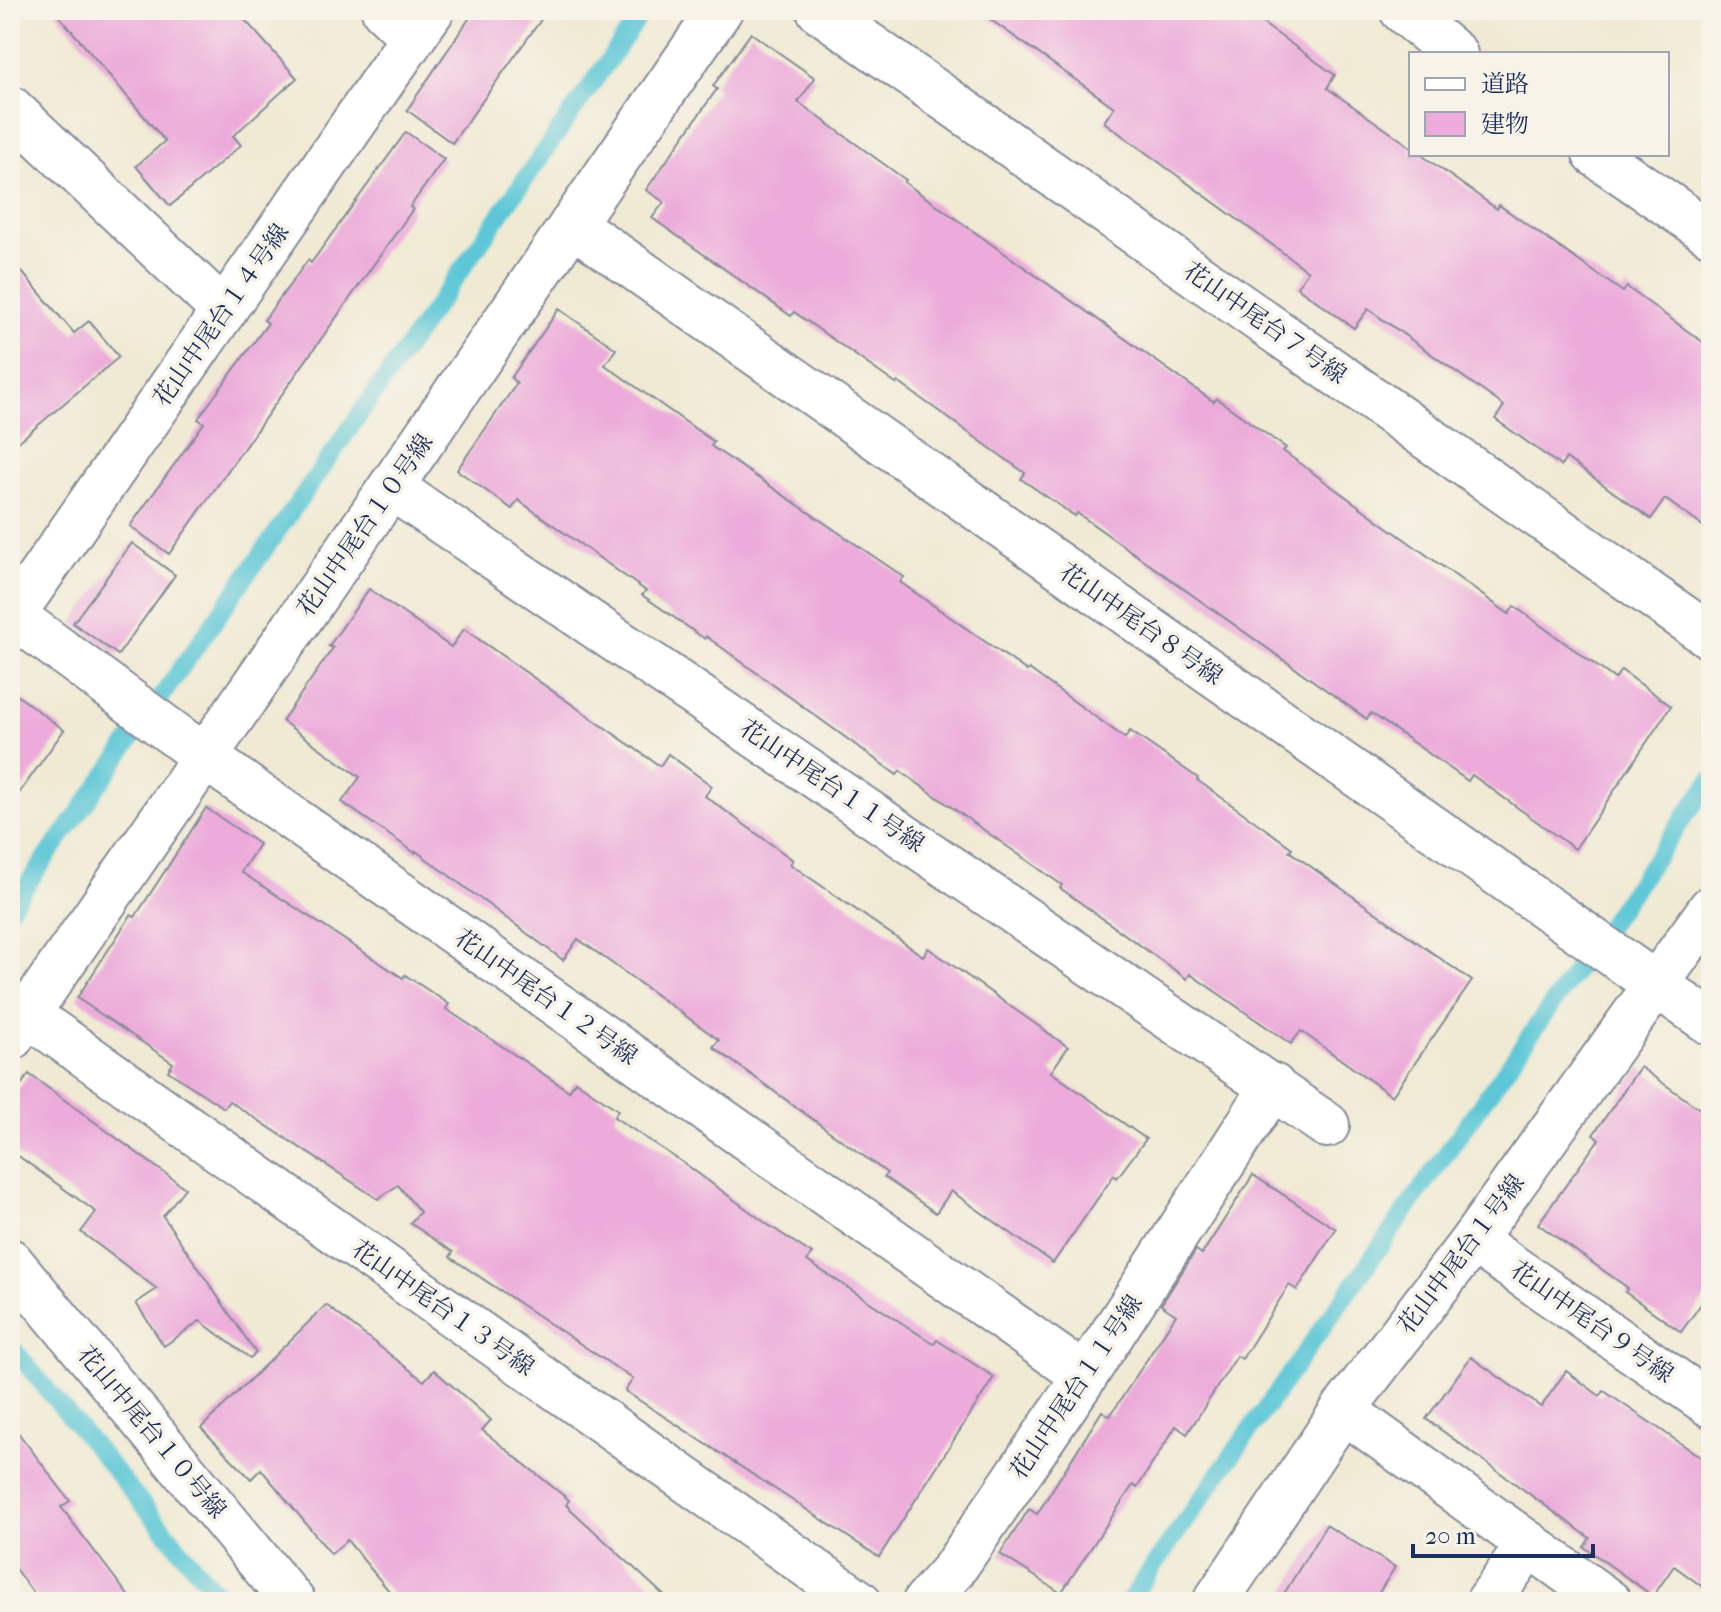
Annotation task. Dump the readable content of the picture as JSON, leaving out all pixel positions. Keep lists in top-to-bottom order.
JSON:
{
  "streets": {
    "street": [
      "花山中尾台１４号線",
      "花山中尾台７号線",
      "花山中尾台１０号線",
      "花山中尾台８号線",
      "花山中尾台１１号線",
      "花山中尾台１２号線",
      "花山中尾台１号線",
      "花山中尾台１３号線",
      "花山中尾台９号線"
    ]
  },
  "crossings": [
    ["花山中尾台１４号線", "花山中尾台１２号線"],
    ["花山中尾台１０号線", "花山中尾台８号線"],
    ["花山中尾台１０号線", "花山中尾台１１号線"],
    ["花山中尾台１０号線", "花山中尾台１２号線"],
    ["花山中尾台１０号線", "花山中尾台１３号線"],
    ["花山中尾台８号線", "花山中尾台１号線"],
    ["花山中尾台１１号線", "花山中尾台１２号線"],
    ["花山中尾台１号線", "花山中尾台９号線"]
  ],
  "legend": ["道路", "建物"],
  "scale_bar": "20 m"
}
